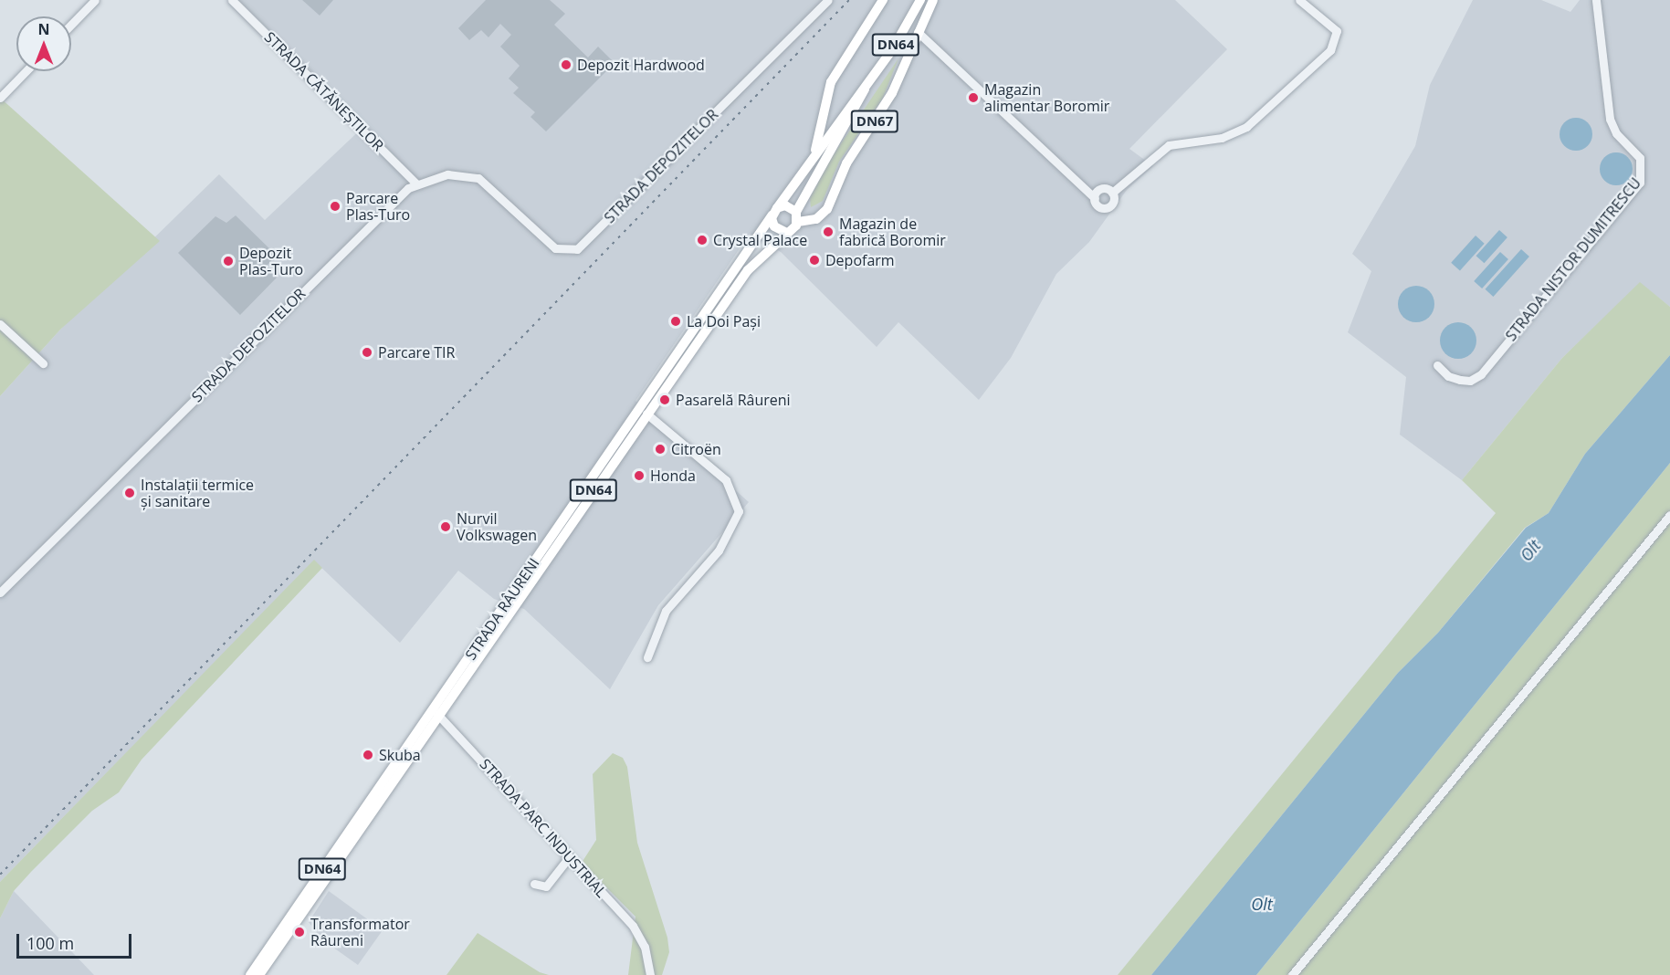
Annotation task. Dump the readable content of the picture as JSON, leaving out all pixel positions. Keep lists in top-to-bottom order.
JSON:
{
  "streets": {
    "main road": ["DN64", "DN67", "STRADA RÂURENI"],
    "street": [
      "STRADA CĂTĂNEȘTILOR",
      "STRADA DEPOZITELOR",
      "STRADA NISTOR DUMITRESCU",
      "STRADA PARC INDUSTRIAL"
    ]
  },
  "crossings": [
    ["DN64", "DN67"],
    ["DN64", "STRADA RÂURENI"],
    ["STRADA CĂTĂNEȘTILOR", "STRADA DEPOZITELOR"],
    ["STRADA RÂURENI", "STRADA PARC INDUSTRIAL"]
  ],
  "water": ["Olt"],
  "places": [
    "Depozit Hardwood",
    "Magazin alimentar Boromir",
    "Parcare Plas-Turo",
    "Magazin de fabrică Boromir",
    "Crystal Palace",
    "Depofarm",
    "Depozit Plas-Turo",
    "La Doi Pași",
    "Parcare TIR",
    "Pasarelă Râureni",
    "Citroën",
    "Honda",
    "Instalații termice și sanitare",
    "Nurvil Volkswagen",
    "Skuba",
    "Transformator Râureni"
  ],
  "scale_bar": "100 m",
  "north": "top"
}
